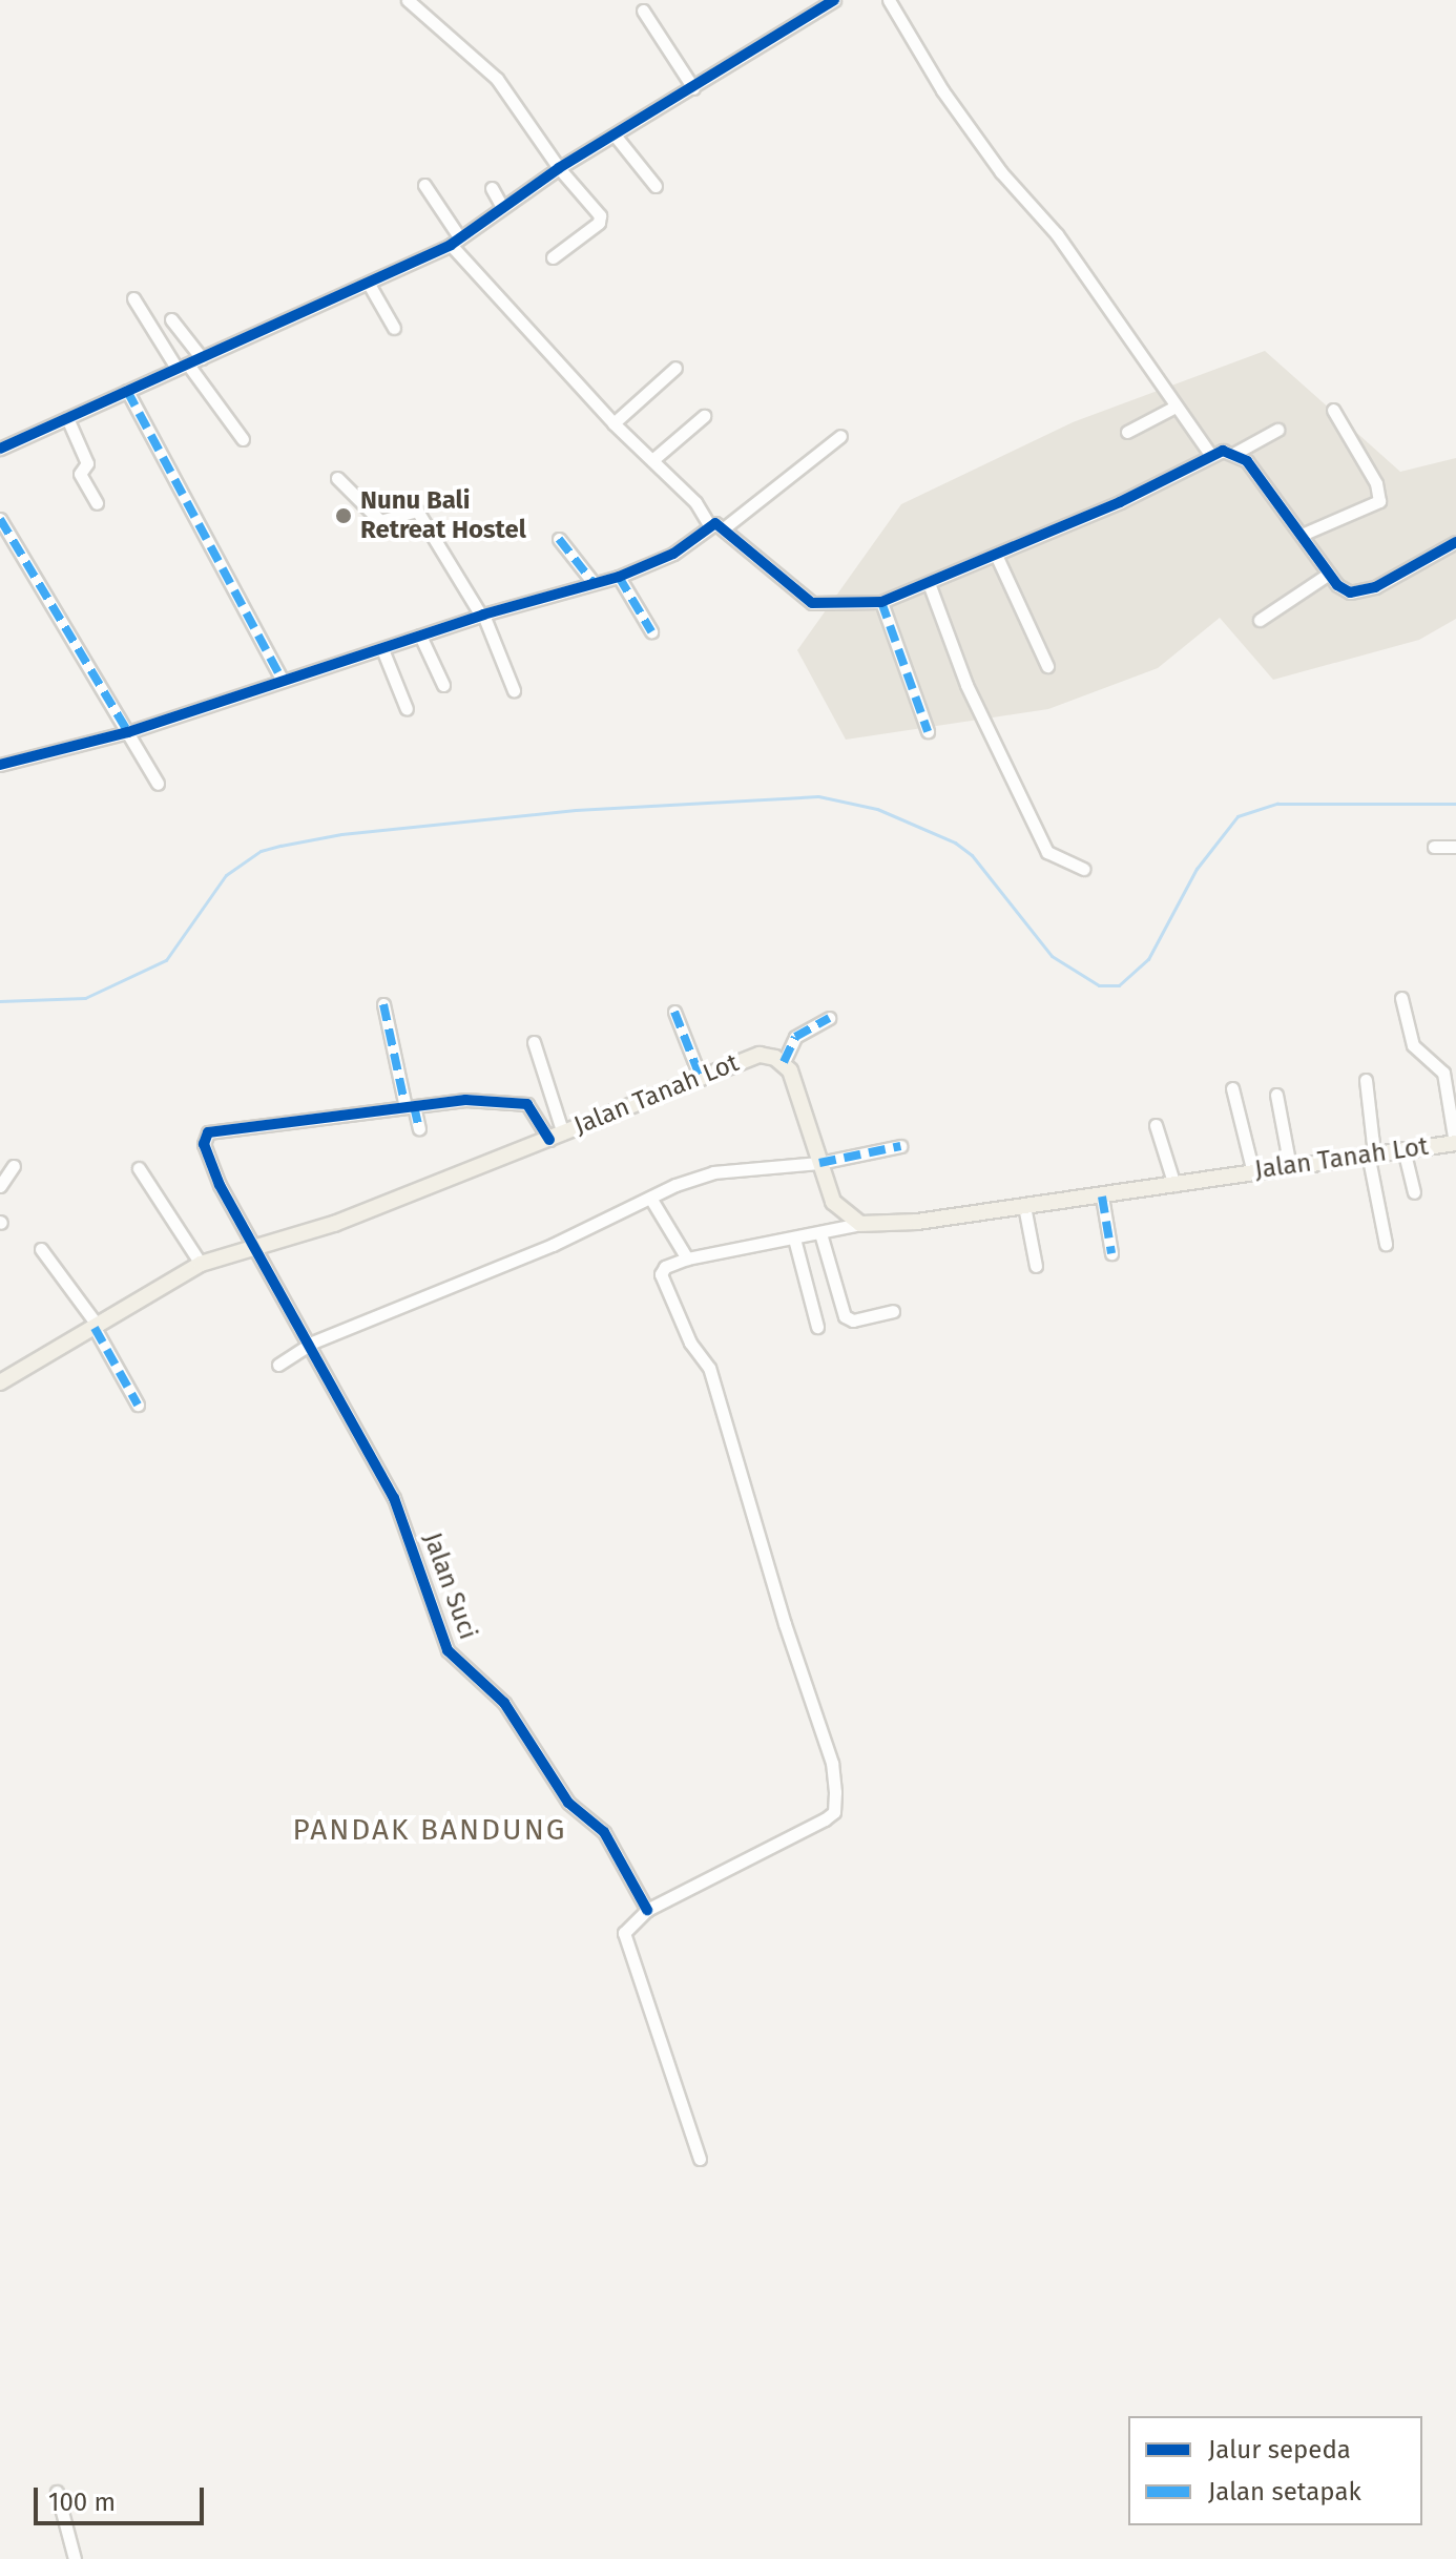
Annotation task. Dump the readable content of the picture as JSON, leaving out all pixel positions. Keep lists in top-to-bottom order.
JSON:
{
  "streets": {
    "main road": ["Jalan Tanah Lot"],
    "street": ["Jalan Suci"]
  },
  "crossings": [
    ["Jalan Tanah Lot", "Jalan Suci"]
  ],
  "districts": ["PANDAK BANDUNG"],
  "places": ["Nunu Bali Retreat Hostel"],
  "legend": ["Jalur sepeda", "Jalan setapak"],
  "scale_bar": "100 m"
}
